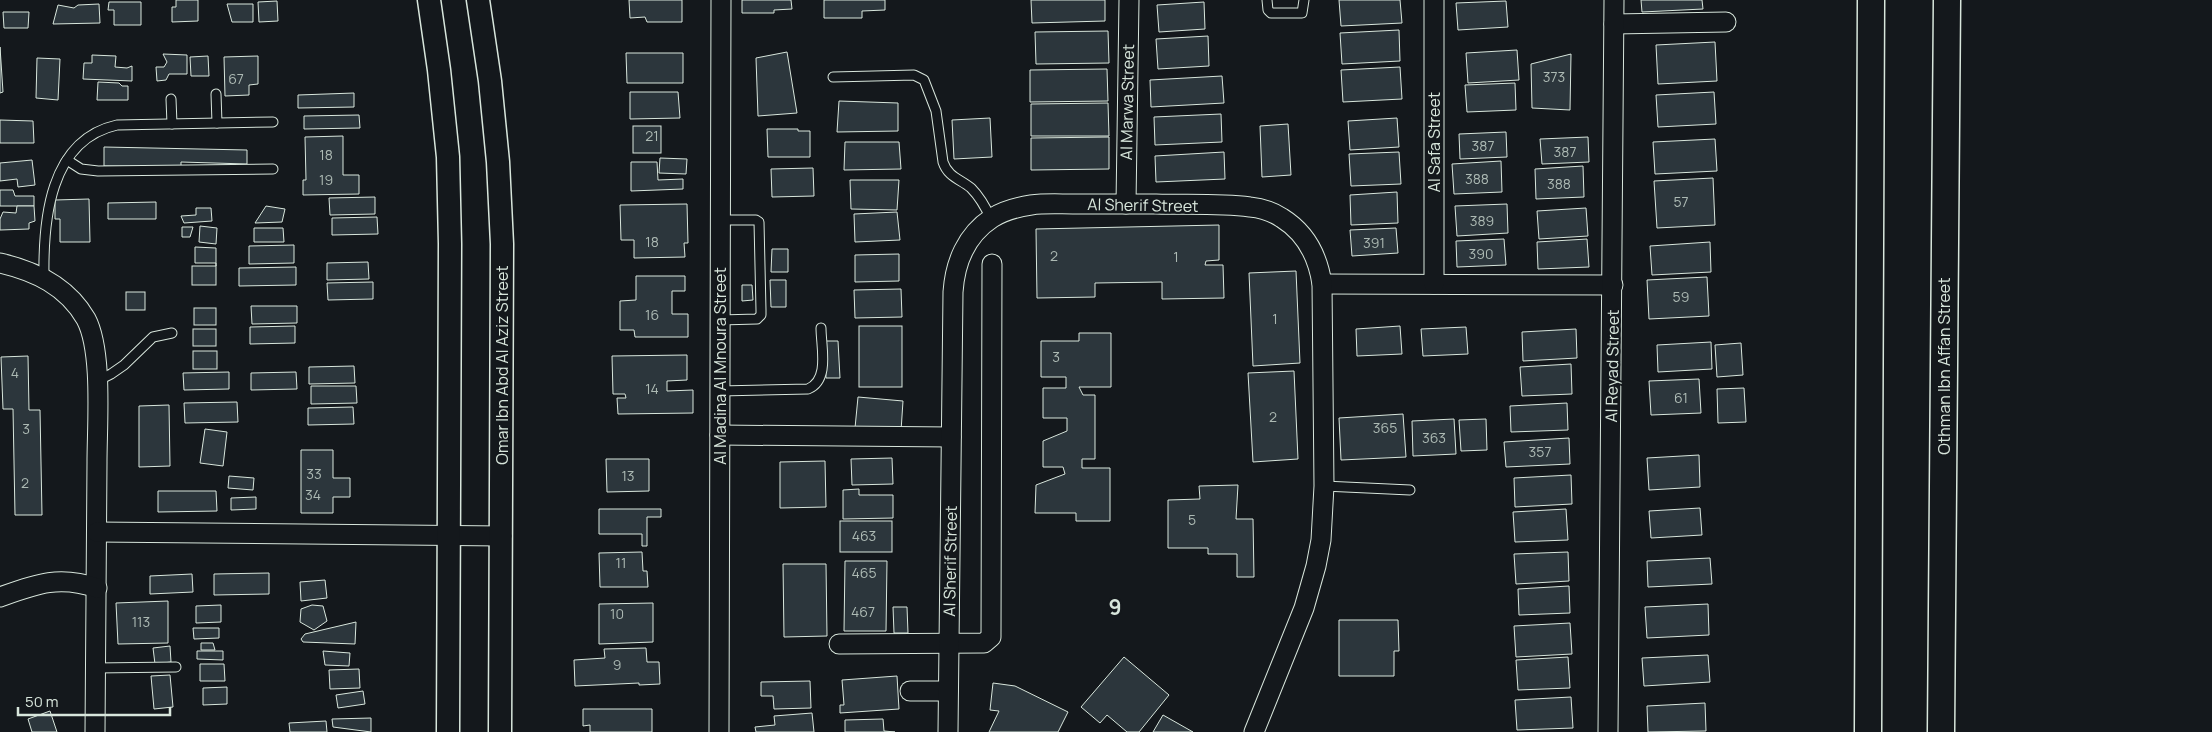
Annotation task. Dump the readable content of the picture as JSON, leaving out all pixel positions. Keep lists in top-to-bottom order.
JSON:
{
  "streets": {
    "main road": ["Othman Ibn Affan Street"],
    "street": [
      "Al Marwa Street",
      "Al Safa Street",
      "Al Sherif Street",
      "Omar Ibn Abd Al Aziz Street",
      "Al Madina Al Mnoura Street",
      "Al Reyad Street"
    ]
  },
  "crossings": [
    ["Al Marwa Street", "Al Sherif Street"]
  ],
  "districts": ["9"],
  "house_numbers": [
    "373",
    "67",
    "21",
    "387",
    "387",
    "18",
    "388",
    "19",
    "388",
    "57",
    "389",
    "18",
    "391",
    "390",
    "2",
    "1",
    "59",
    "16",
    "1",
    "3",
    "4",
    "14",
    "61",
    "2",
    "365",
    "3",
    "363",
    "357",
    "33",
    "13",
    "2",
    "34",
    "5",
    "463",
    "11",
    "465",
    "467",
    "10",
    "113",
    "9"
  ],
  "scale_bar": "50 m"
}
